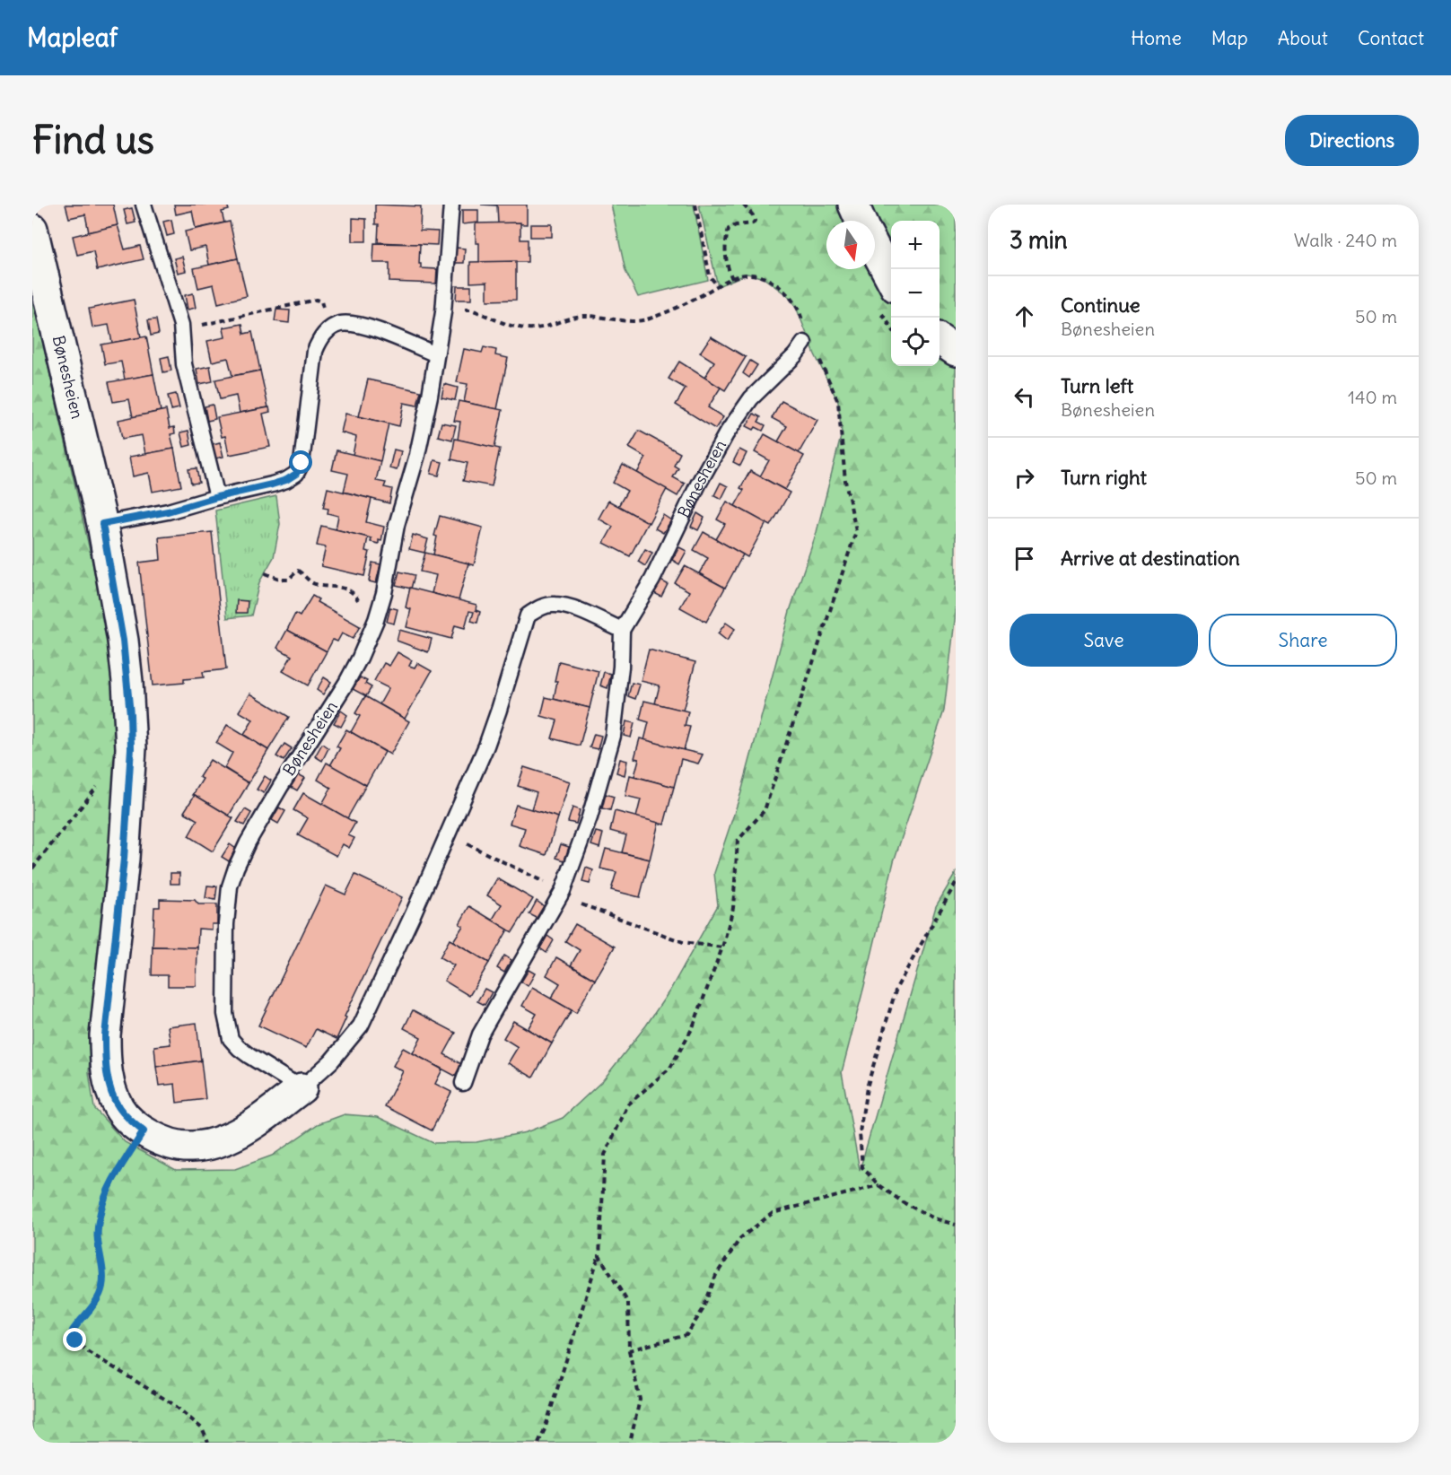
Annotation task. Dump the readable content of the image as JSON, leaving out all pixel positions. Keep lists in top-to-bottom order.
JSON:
{
  "streets": {
    "street": ["Bønesheien"]
  },
  "north": "bottom",
  "page": {
    "header": "Mapleaf",
    "nav": [
      "Home",
      "Map",
      "About",
      "Contact"
    ],
    "buttons": [
      "Directions",
      ["Save", "Share"]
    ],
    "title": "Find us",
    "heading": ["3 min", "Walk · 240 m"],
    "map_buttons": ["+", "−"],
    "list": [
      ["Continue", "Bønesheien", "50 m"],
      ["Turn left", "Bønesheien", "140 m"],
      ["Turn right", "50 m"],
      "Arrive at destination"
    ]
  }
}
